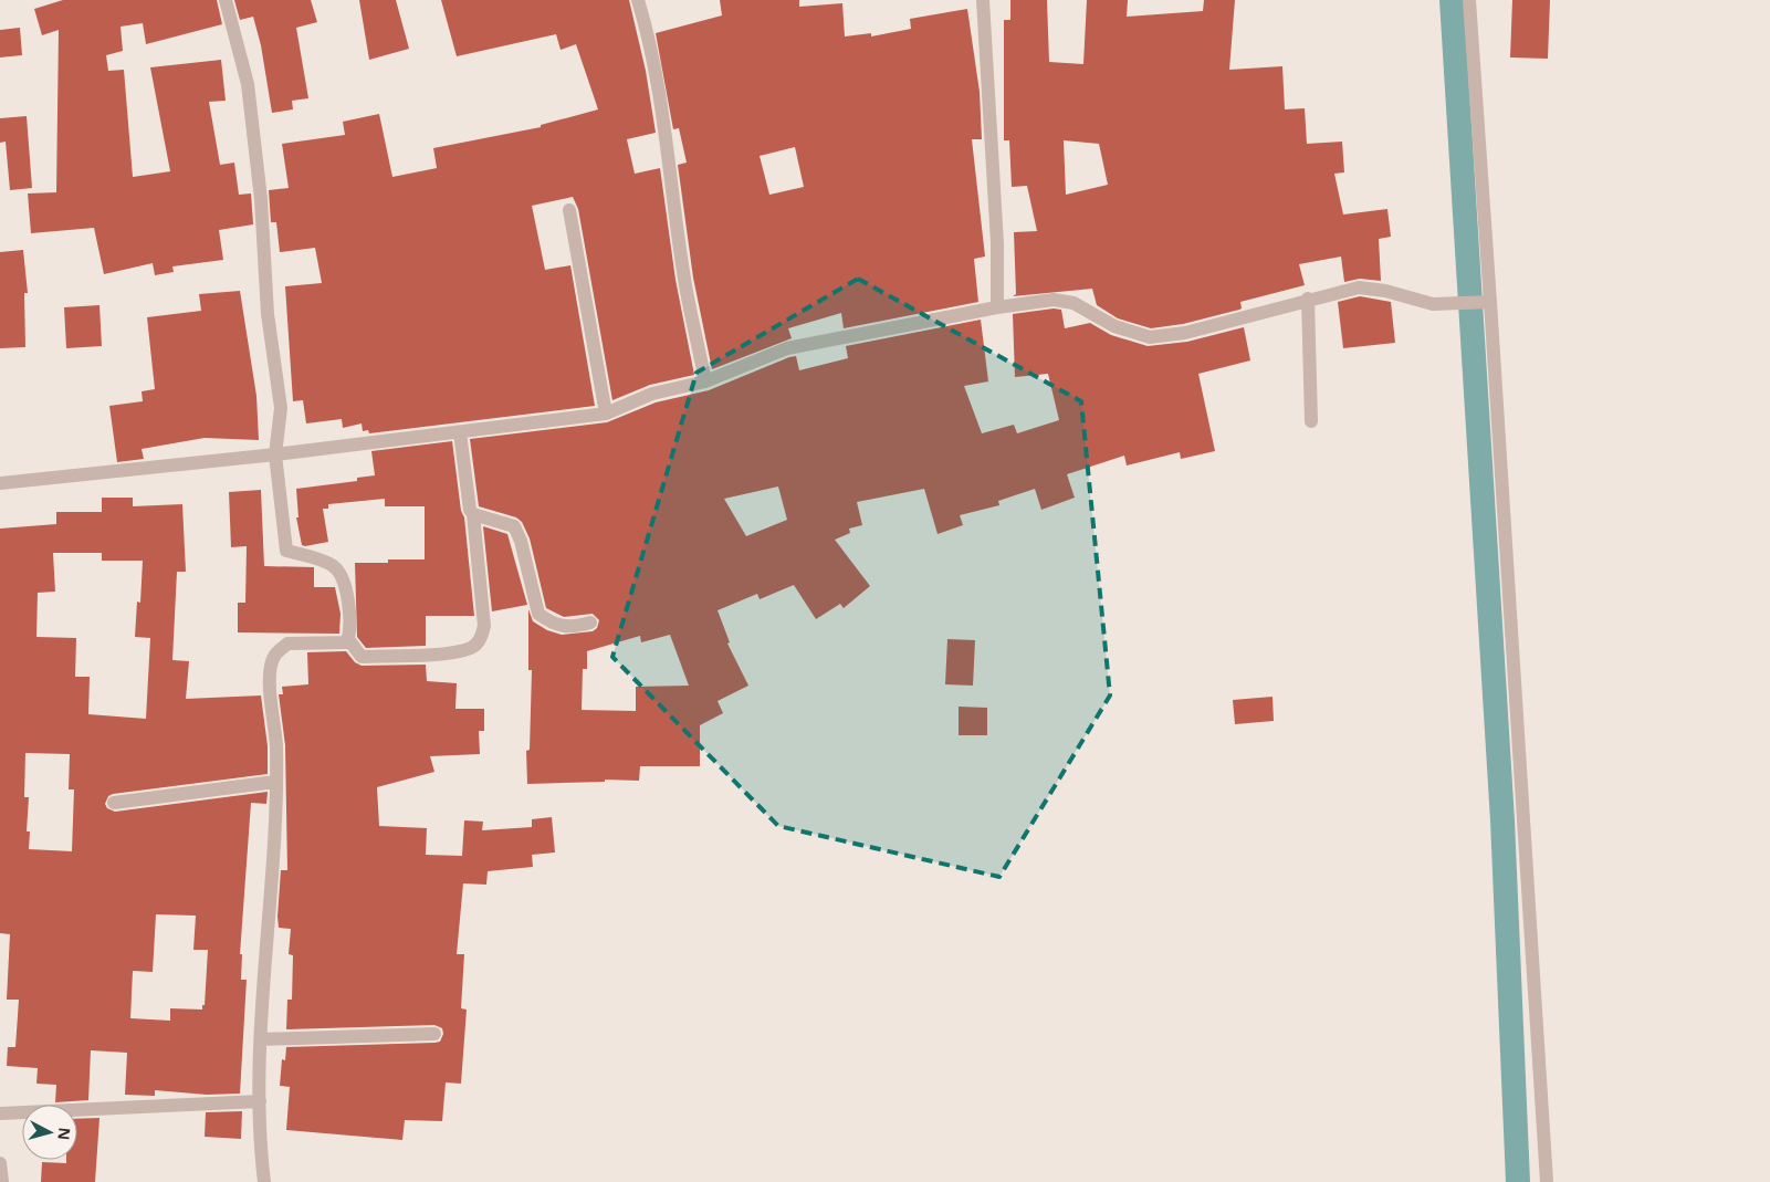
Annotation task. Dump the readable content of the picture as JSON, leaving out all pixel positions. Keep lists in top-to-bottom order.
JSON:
{
  "north": "right"
}
